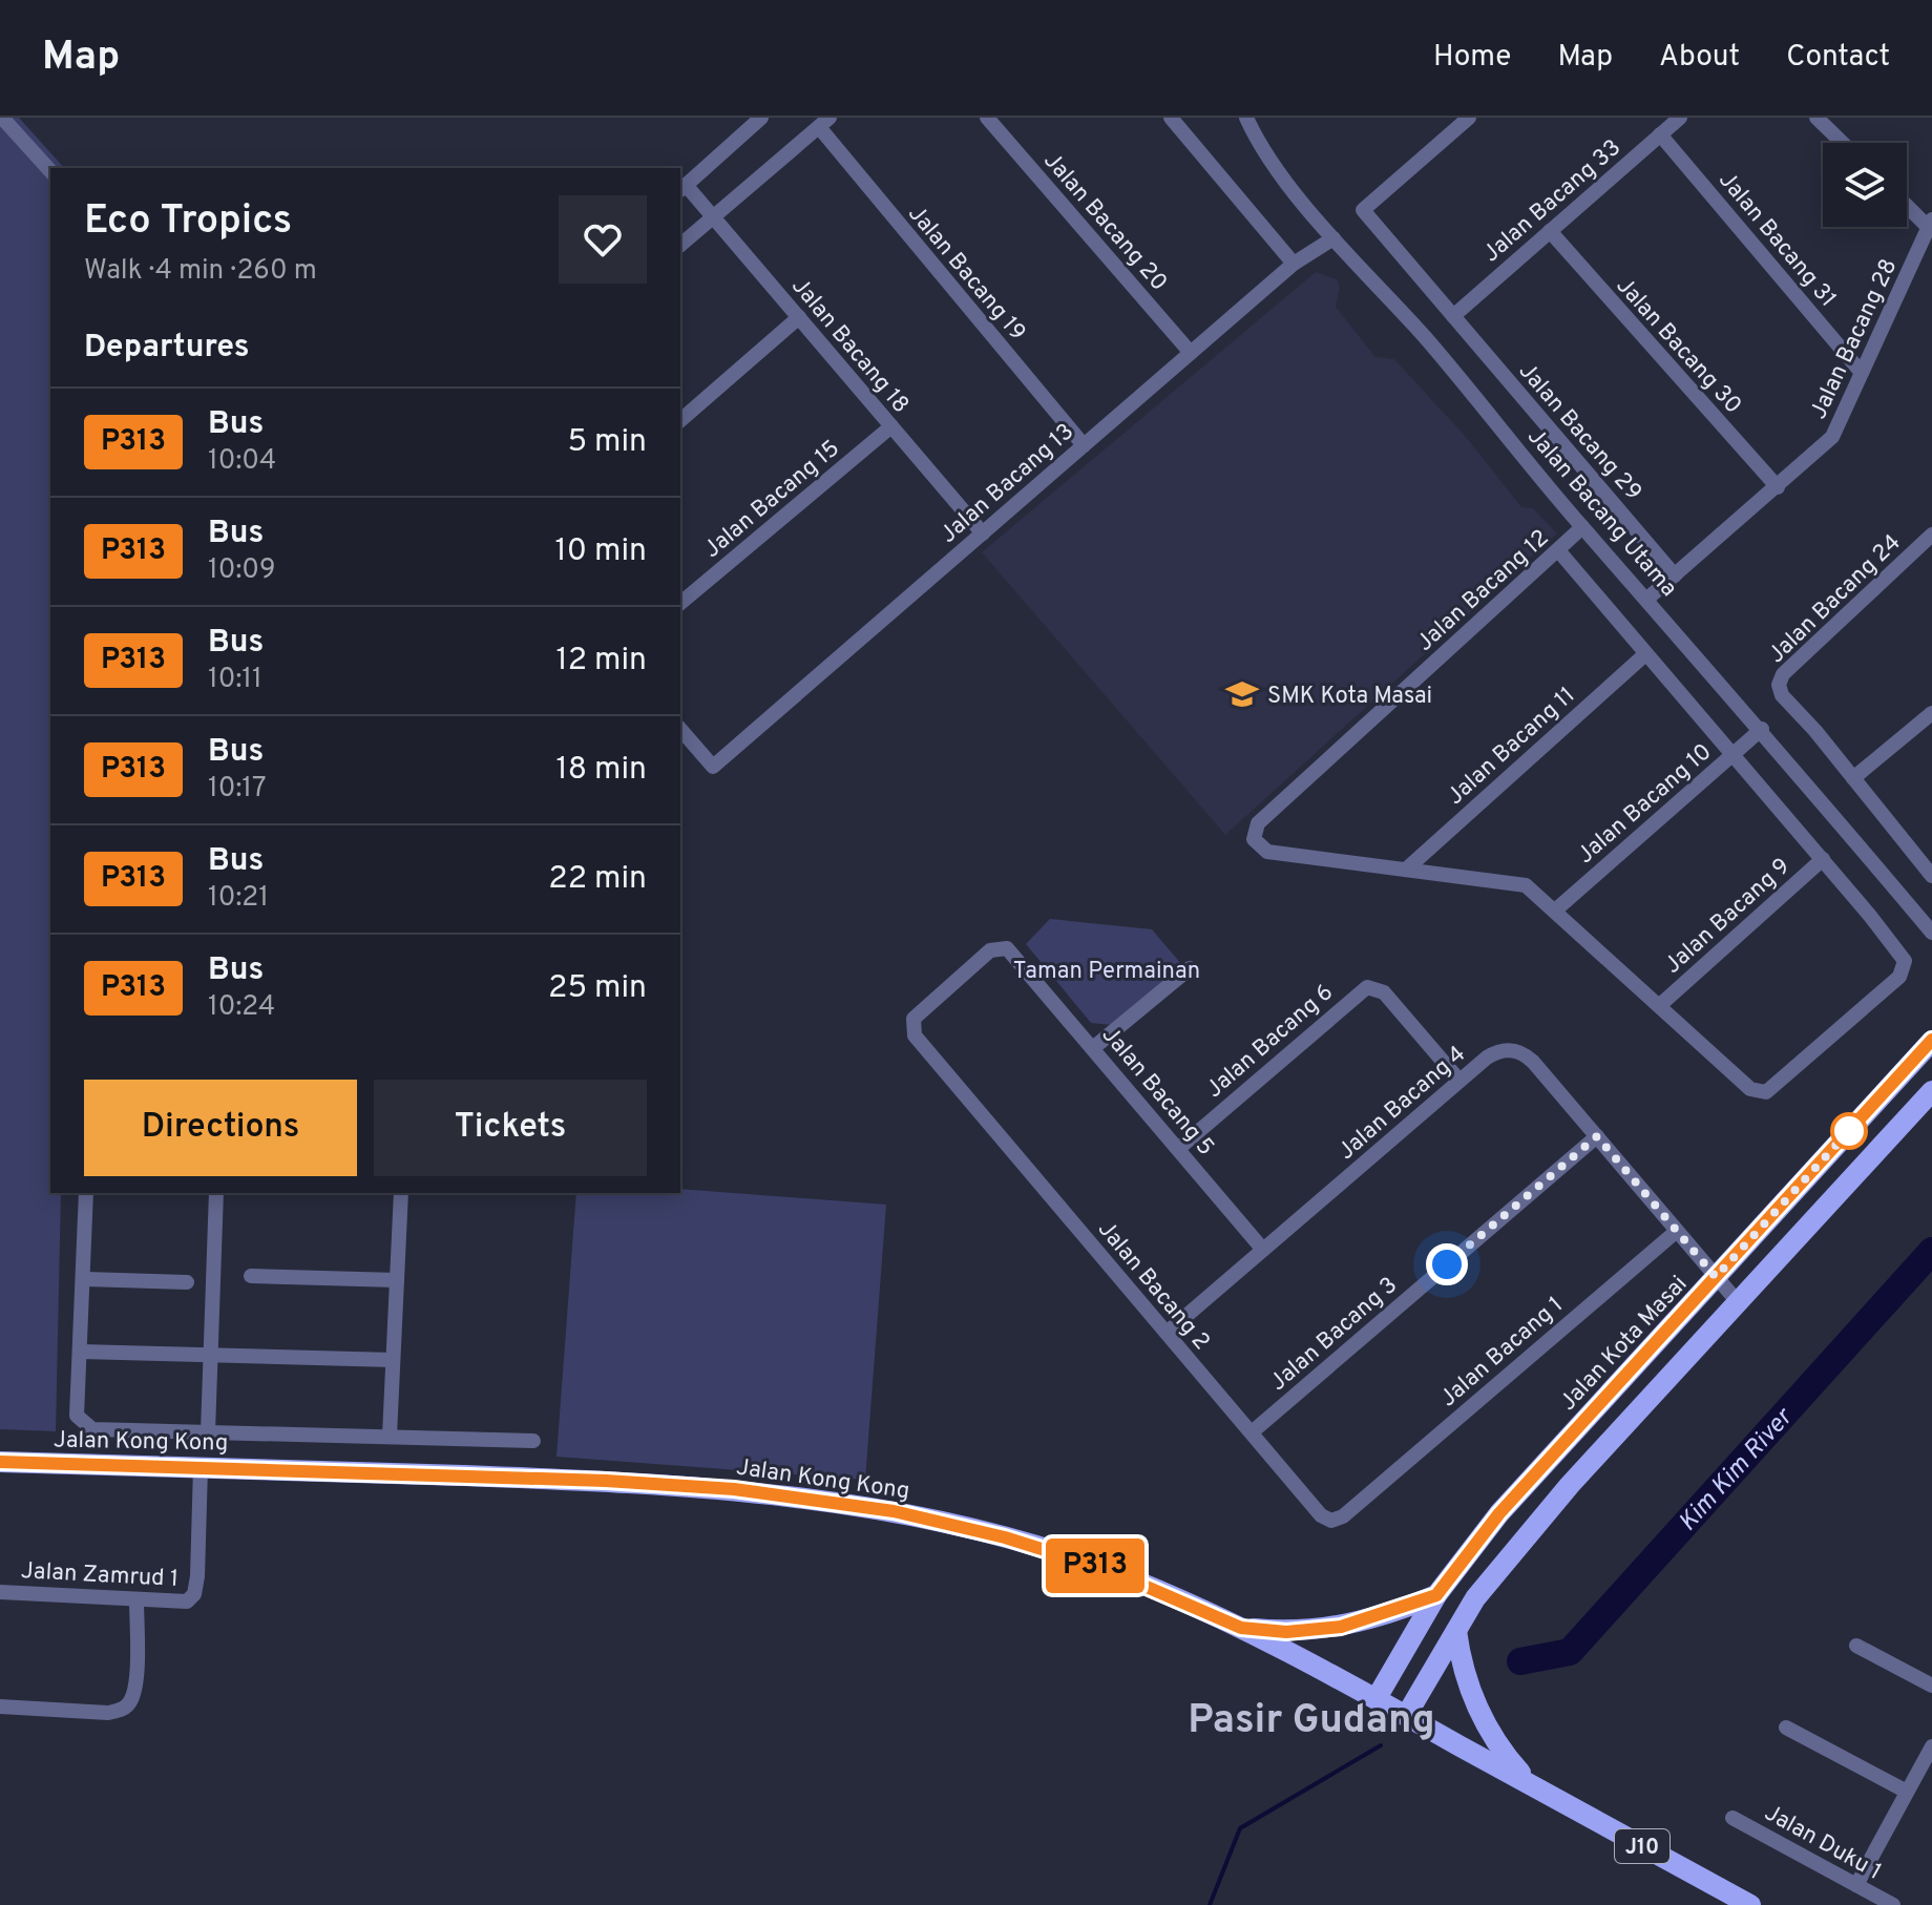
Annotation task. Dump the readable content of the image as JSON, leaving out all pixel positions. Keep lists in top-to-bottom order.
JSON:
{
  "streets": {
    "main road": ["Jalan Kota Masai", "Jalan Kong Kong", "J10"],
    "street": [
      "Jalan Bacang 33",
      "Jalan Bacang 20",
      "Jalan Bacang 31",
      "Jalan Bacang 19",
      "Jalan Bacang 28",
      "Jalan Bacang 18",
      "Jalan Bacang 30",
      "Jalan Bacang 29",
      "Jalan Bacang 13",
      "Jalan Bacang 15",
      "Jalan Bacang Utama",
      "Jalan Bacang 12",
      "Jalan Bacang 24",
      "Jalan Bacang 11",
      "Jalan Bacang 10",
      "Jalan Bacang 9",
      "Jalan Bacang 6",
      "Jalan Bacang 5",
      "Jalan Bacang 4",
      "Jalan Bacang 2",
      "Jalan Bacang 3",
      "Jalan Bacang 1",
      "Jalan Zamrud 1",
      "Jalan Duku 1"
    ]
  },
  "crossings": [
    ["Jalan Bacang 33", "Jalan Bacang 31"],
    ["Jalan Bacang 33", "Jalan Bacang 30"],
    ["Jalan Bacang 33", "Jalan Bacang 29"],
    ["Jalan Bacang 20", "Jalan Bacang 13"],
    ["Jalan Bacang 31", "Jalan Bacang 28"],
    ["Jalan Bacang 19", "Jalan Bacang 13"],
    ["Jalan Bacang 28", "Jalan Bacang 30"],
    ["Jalan Bacang 28", "Jalan Bacang 29"],
    ["Jalan Bacang 28", "Jalan Bacang Utama"],
    ["Jalan Bacang 18", "Jalan Bacang 13"],
    ["Jalan Bacang 18", "Jalan Bacang 15"],
    ["Jalan Bacang 13", "Jalan Bacang Utama"],
    ["Jalan Bacang Utama", "Jalan Bacang 12"],
    ["Jalan Bacang Utama", "Jalan Bacang 10"],
    ["Jalan Bacang 12", "Jalan Bacang 11"],
    ["Jalan Bacang 6", "Jalan Bacang 5"],
    ["Jalan Bacang 6", "Jalan Bacang 4"],
    ["Jalan Bacang 5", "Jalan Bacang 4"],
    ["Jalan Bacang 5", "Jalan Bacang 2"],
    ["Jalan Bacang 4", "Jalan Bacang 2"],
    ["Jalan Bacang 4", "Jalan Bacang 3"],
    ["Jalan Bacang 4", "Jalan Kota Masai"],
    ["Jalan Bacang 4", "Jalan Bacang 1"],
    ["Jalan Bacang 2", "Jalan Bacang 3"],
    ["Jalan Bacang 2", "Jalan Bacang 1"],
    ["Jalan Kota Masai", "Jalan Kong Kong"],
    ["Jalan Kong Kong", "Jalan Zamrud 1"]
  ],
  "districts": ["Pasir Gudang"],
  "water": ["Kim Kim River"],
  "parks": ["Taman Permainan"],
  "places": {
    "school or university": ["SMK Kota Masai"]
  },
  "lines": ["bus line P313"],
  "page": {
    "header": "Map",
    "nav": [
      "Home",
      "Map",
      "About",
      "Contact"
    ],
    "on_map": "P313",
    "heading": [
      ["Eco Tropics", "Walk · 4 min · 260 m"],
      "Departures"
    ],
    "list": [
      {
        "mark": "P313",
        "name": "Bus",
        "note": "10:04",
        "value": "5 min"
      },
      {
        "mark": "P313",
        "name": "Bus",
        "note": "10:09",
        "value": "10 min"
      },
      {
        "mark": "P313",
        "name": "Bus",
        "note": "10:11",
        "value": "12 min"
      },
      {
        "mark": "P313",
        "name": "Bus",
        "note": "10:17",
        "value": "18 min"
      },
      {
        "mark": "P313",
        "name": "Bus",
        "note": "10:21",
        "value": "22 min"
      },
      {
        "mark": "P313",
        "name": "Bus",
        "note": "10:24",
        "value": "25 min"
      }
    ],
    "buttons": ["Directions", "Tickets"]
  }
}
